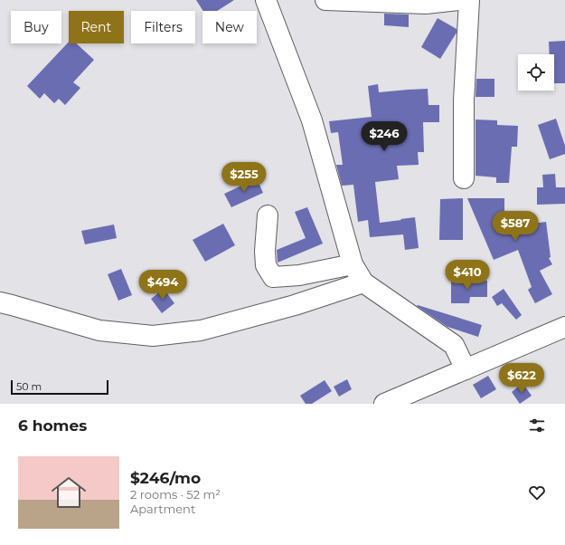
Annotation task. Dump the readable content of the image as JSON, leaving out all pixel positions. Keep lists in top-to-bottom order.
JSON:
{
  "scale_bar": "50 m",
  "page": {
    "chip": [
      "Buy",
      "Rent",
      "Filters",
      "New"
    ],
    "price": [
      "$246",
      "$255",
      "$587",
      "$410",
      "$494",
      "$622"
    ],
    "scale": "50 m",
    "heading": "6 homes",
    "list": [
      {
        "name": "$246/mo",
        "note": "2 rooms · 52 m² · Apartment"
      }
    ]
  }
}
